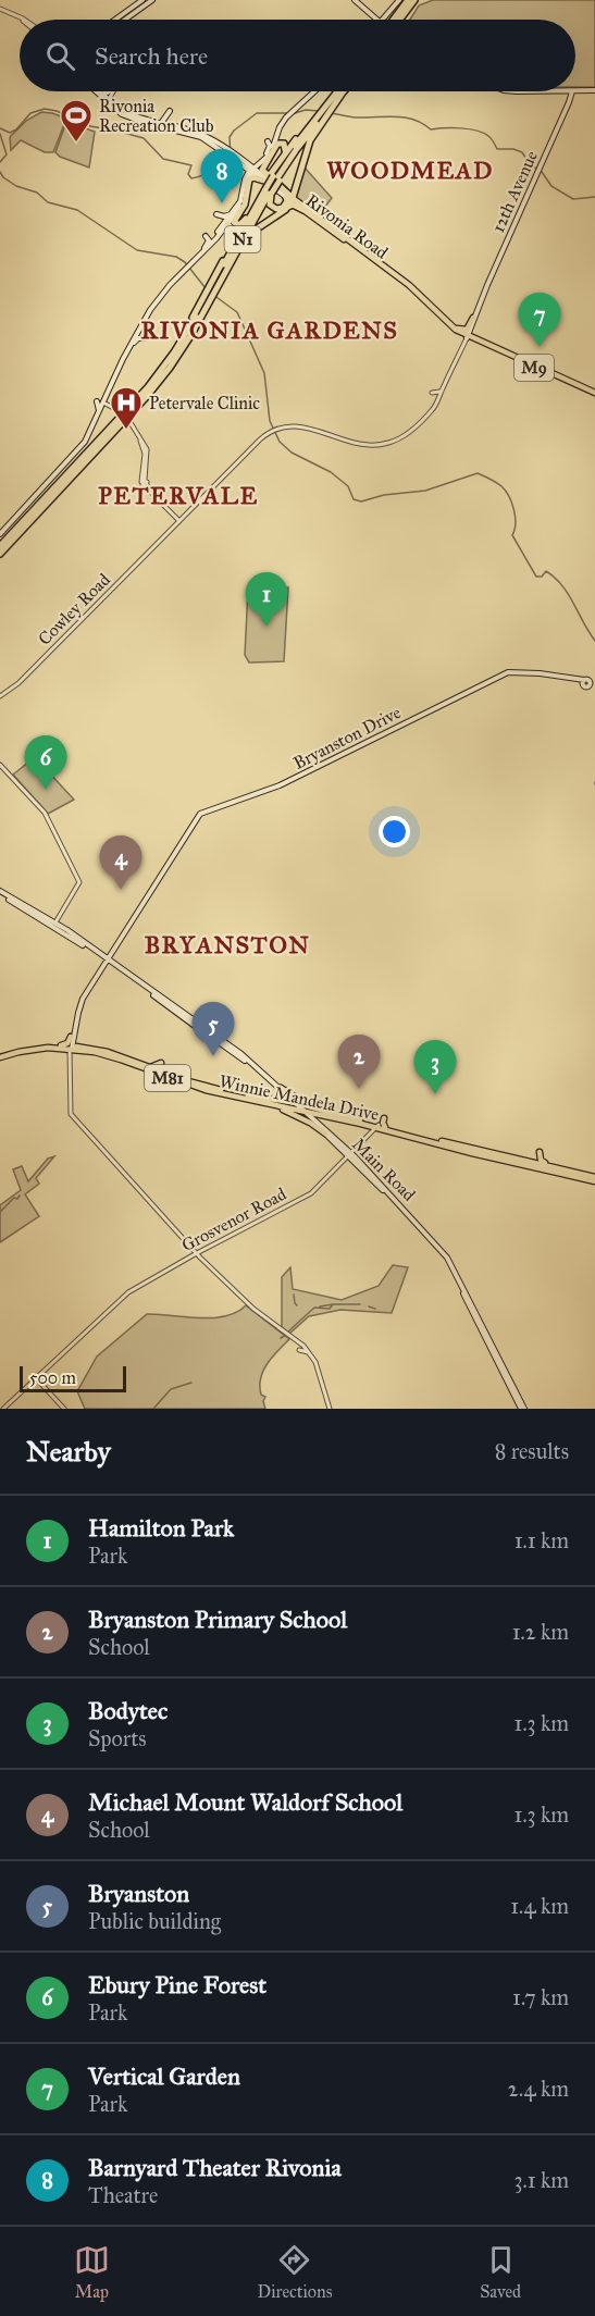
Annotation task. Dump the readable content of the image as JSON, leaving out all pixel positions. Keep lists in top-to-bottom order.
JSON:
{
  "streets": {
    "highway": ["N1"],
    "main road": [
      "12th Avenue",
      "Rivonia Road",
      "M9",
      "Bryanston Drive",
      "M81",
      "Winnie Mandela Drive",
      "Main Road"
    ],
    "street": ["Cowley Road", "Grosvenor Road"]
  },
  "crossings": [
    ["12th Avenue", "Rivonia Road"],
    ["12th Avenue", "Cowley Road"],
    ["Rivonia Road", "N1"],
    ["Bryanston Drive", "Winnie Mandela Drive"],
    ["Bryanston Drive", "Main Road"],
    ["Bryanston Drive", "Grosvenor Road"],
    ["Winnie Mandela Drive", "Main Road"],
    ["Winnie Mandela Drive", "Grosvenor Road"],
    ["Main Road", "Grosvenor Road"]
  ],
  "districts": [
    "WOODMEAD",
    "RIVONIA GARDENS",
    "PETERVALE",
    "BRYANSTON"
  ],
  "places": {
    "sports": ["Rivonia Recreation Club"],
    "hospital": ["Petervale Clinic"]
  },
  "scale_bar": "500 m",
  "page": {
    "search": "Search here",
    "pins": [
      "8",
      "7",
      "1",
      "6",
      "4",
      "5",
      "2",
      "3"
    ],
    "scale": "500 m",
    "heading": ["Nearby", "8 results"],
    "list": [
      {
        "mark": "1",
        "name": "Hamilton Park",
        "note": "Park",
        "value": "1.1 km"
      },
      {
        "mark": "2",
        "name": "Bryanston Primary School",
        "note": "School",
        "value": "1.2 km"
      },
      {
        "mark": "3",
        "name": "Bodytec",
        "note": "Sports",
        "value": "1.3 km"
      },
      {
        "mark": "4",
        "name": "Michael Mount Waldorf School",
        "note": "School",
        "value": "1.3 km"
      },
      {
        "mark": "5",
        "name": "Bryanston",
        "note": "Public building",
        "value": "1.4 km"
      },
      {
        "mark": "6",
        "name": "Ebury Pine Forest",
        "note": "Park",
        "value": "1.7 km"
      },
      {
        "mark": "7",
        "name": "Vertical Garden",
        "note": "Park",
        "value": "2.4 km"
      },
      {
        "mark": "8",
        "name": "Barnyard Theater Rivonia",
        "note": "Theatre",
        "value": "3.1 km"
      }
    ],
    "nav": ["Map", "Directions", "Saved"]
  }
}
